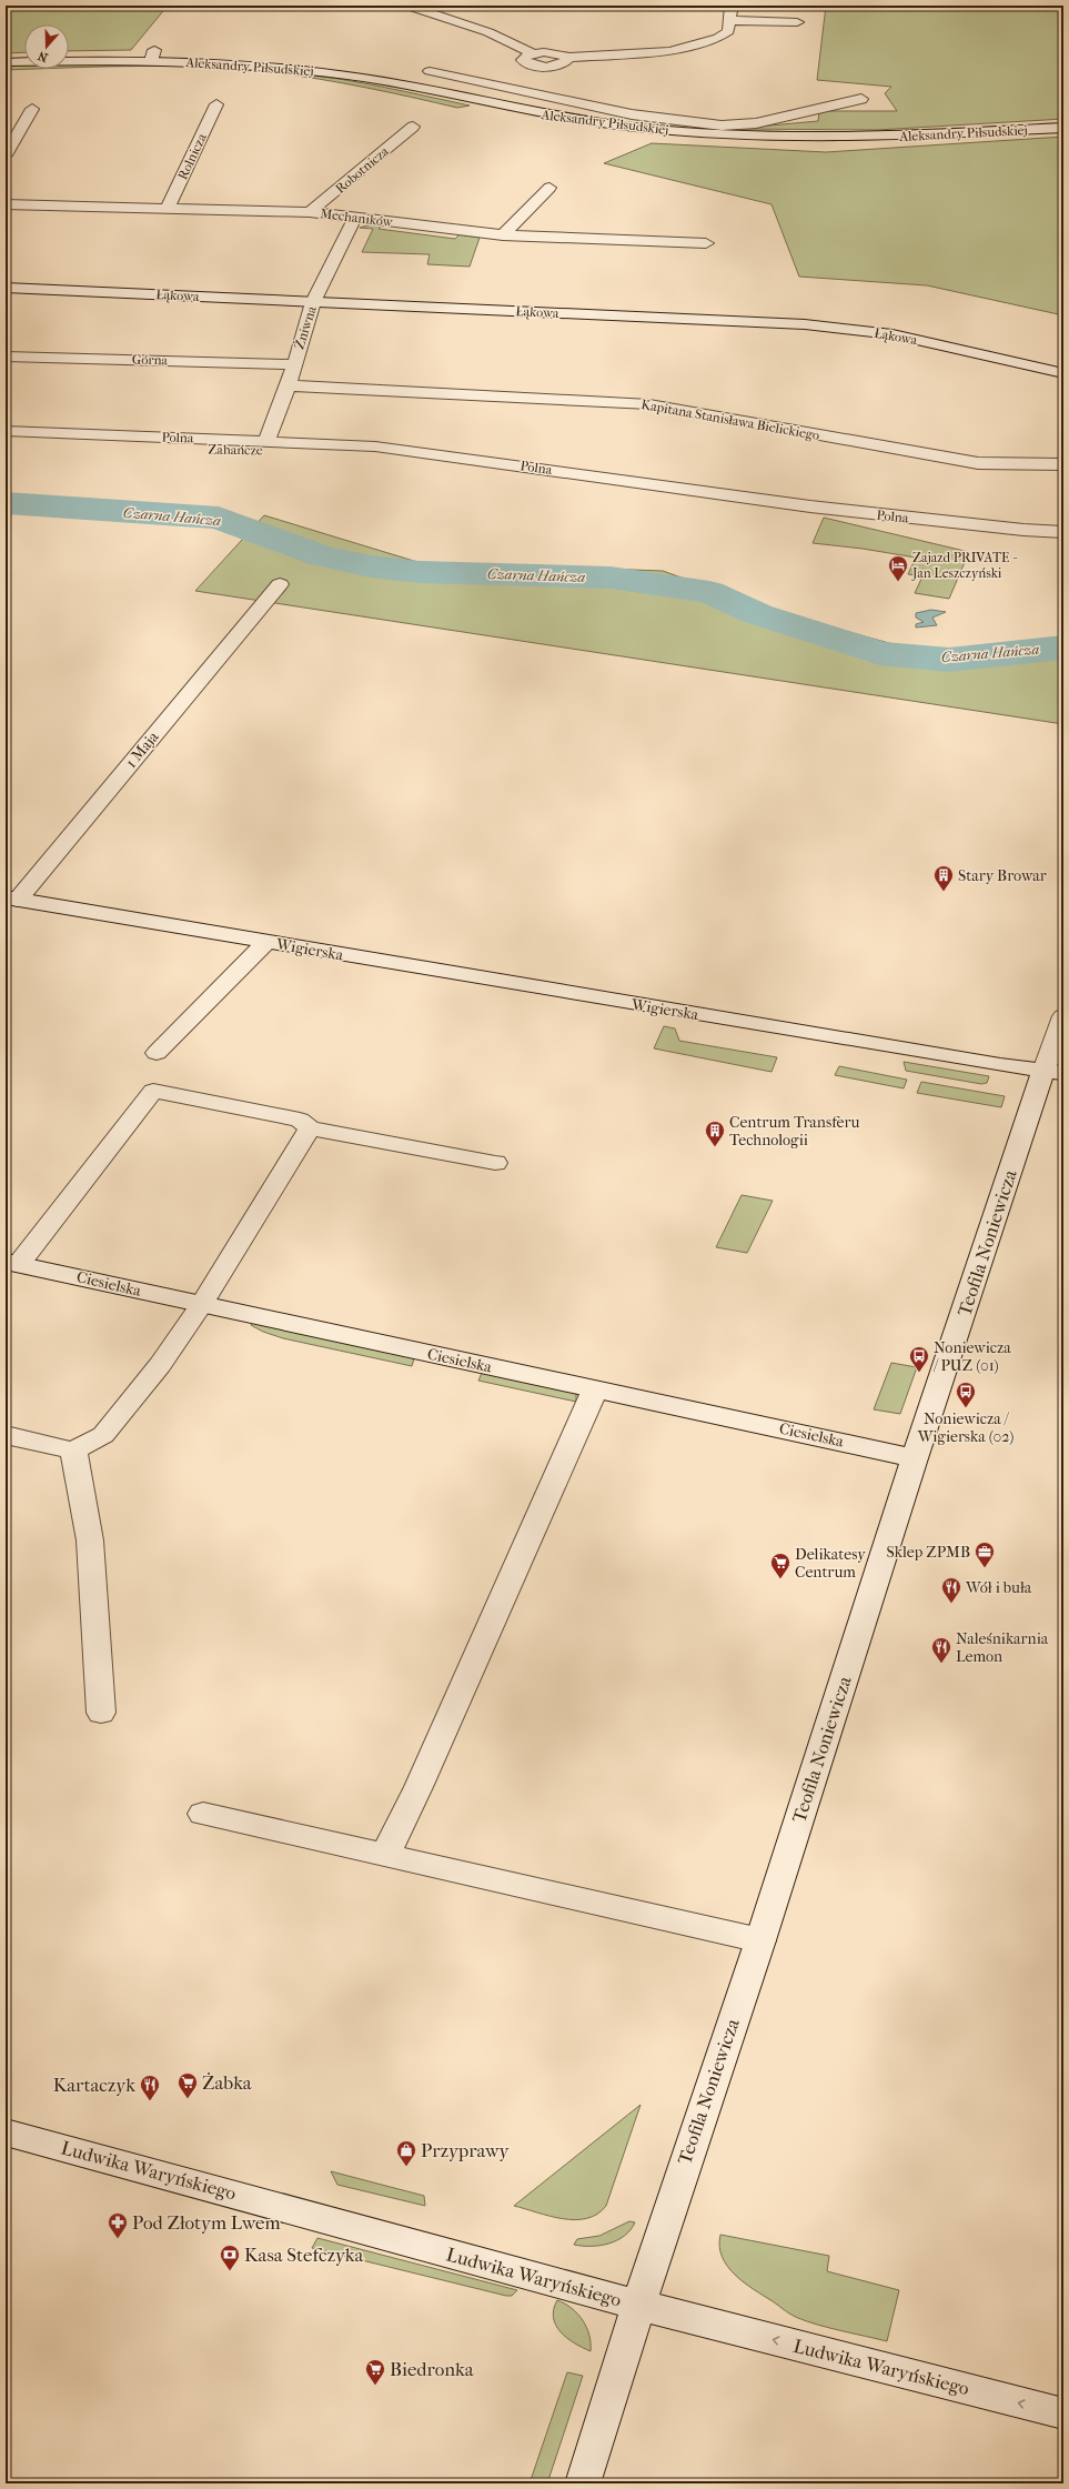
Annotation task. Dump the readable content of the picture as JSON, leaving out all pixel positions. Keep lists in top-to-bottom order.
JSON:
{
  "streets": {
    "street": [
      "Aleksandry Piłsudskiej",
      "Rolnicza",
      "Robotnicza",
      "Mechaników",
      "Łąkowa",
      "Żniwna",
      "Górna",
      "Kapitana Stanisława Bielickiego",
      "Polna",
      "Zahańcze",
      "1 Maja",
      "Wigierska",
      "Teofila Noniewicza",
      "Ciesielska",
      "Ludwika Waryńskiego"
    ]
  },
  "crossings": [
    ["Rolnicza", "Mechaników"],
    ["Robotnicza", "Mechaników"],
    ["Mechaników", "Żniwna"],
    ["Łąkowa", "Żniwna"],
    ["Żniwna", "Górna"],
    ["Żniwna", "Kapitana Stanisława Bielickiego"],
    ["Żniwna", "Polna"],
    ["Polna", "Zahańcze"],
    ["1 Maja", "Wigierska"],
    ["Wigierska", "Teofila Noniewicza"],
    ["Teofila Noniewicza", "Ciesielska"],
    ["Teofila Noniewicza", "Ludwika Waryńskiego"]
  ],
  "one_way": ["Ludwika Waryńskiego"],
  "water": ["Czarna Hańcza"],
  "places": {
    "hotel": ["Zajazd PRIVATE - Jan Leszczyński"],
    "building": ["Stary Browar", "Centrum Transferu Technologii"],
    "bus stop": ["Noniewicza / PUZ (01)", "Noniewicza / Wigierska (02)"],
    "office": ["Sklep ZPMB"],
    "supermarket": ["Delikatesy Centrum", "Żabka", "Biedronka"],
    "restaurant": ["Wół i buła", "Naleśnikarnia Lemon", "Kartaczyk"],
    "shop": ["Przyprawy"],
    "pharmacy": ["Pod Złotym Lwem"],
    "bank": ["Kasa Stefczyka"]
  },
  "north": "bottom"
}
